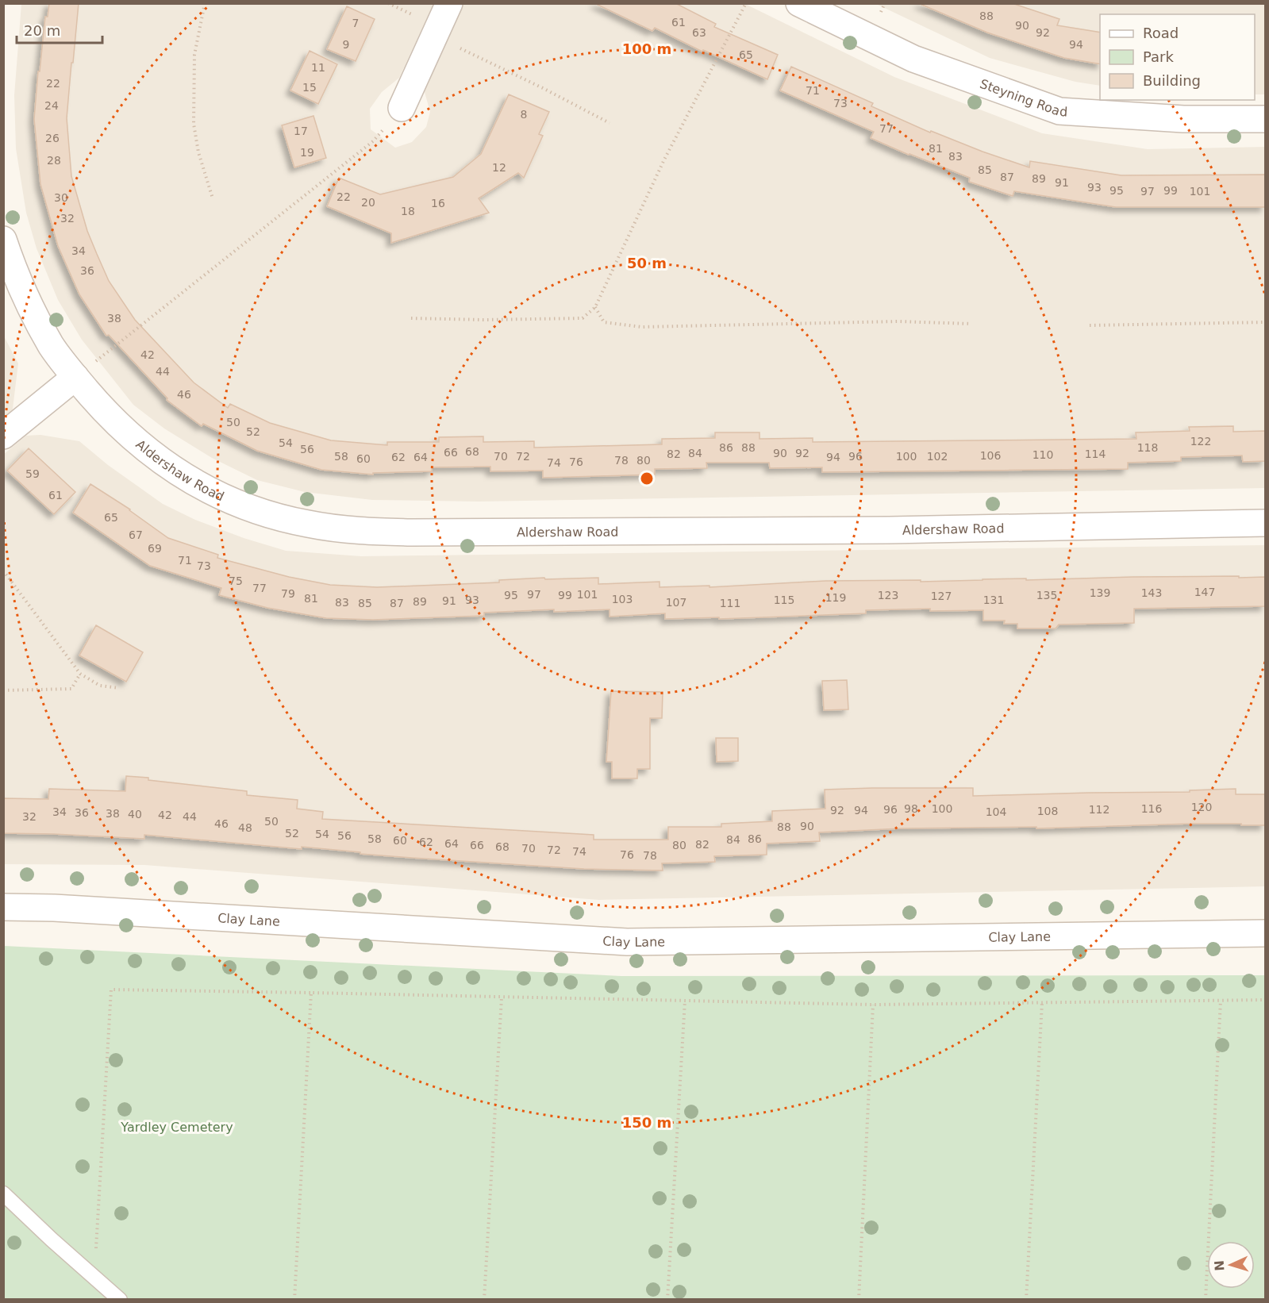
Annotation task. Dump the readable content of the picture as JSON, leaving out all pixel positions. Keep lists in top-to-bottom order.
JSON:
{
  "streets": {
    "street": ["Steyning Road", "Aldershaw Road", "Clay Lane"]
  },
  "parks": ["Yardley Cemetery"],
  "house_numbers": [
    "88",
    "61",
    "7",
    "90",
    "63",
    "92",
    "9",
    "94",
    "65",
    "11",
    "22",
    "15",
    "71",
    "73",
    "24",
    "8",
    "77",
    "17",
    "26",
    "81",
    "19",
    "83",
    "28",
    "12",
    "85",
    "87",
    "89",
    "91",
    "93",
    "95",
    "99",
    "97",
    "101",
    "22",
    "30",
    "20",
    "16",
    "18",
    "32",
    "34",
    "36",
    "38",
    "42",
    "44",
    "46",
    "50",
    "52",
    "122",
    "54",
    "86",
    "88",
    "118",
    "56",
    "68",
    "66",
    "84",
    "90",
    "92",
    "82",
    "114",
    "110",
    "106",
    "58",
    "70",
    "72",
    "96",
    "100",
    "102",
    "62",
    "64",
    "94",
    "60",
    "78",
    "80",
    "76",
    "74",
    "59",
    "61",
    "65",
    "67",
    "69",
    "71",
    "73",
    "75",
    "77",
    "147",
    "139",
    "143",
    "79",
    "97",
    "101",
    "95",
    "99",
    "123",
    "135",
    "127",
    "119",
    "81",
    "103",
    "93",
    "115",
    "131",
    "91",
    "89",
    "83",
    "107",
    "85",
    "87",
    "111",
    "120",
    "98",
    "100",
    "116",
    "96",
    "112",
    "92",
    "94",
    "108",
    "34",
    "104",
    "36",
    "38",
    "40",
    "42",
    "32",
    "44",
    "50",
    "46",
    "90",
    "88",
    "48",
    "52",
    "54",
    "56",
    "58",
    "86",
    "84",
    "60",
    "62",
    "64",
    "82",
    "66",
    "80",
    "68",
    "70",
    "72",
    "74",
    "76",
    "78"
  ],
  "legend": ["Road", "Park", "Building"],
  "scale_bar": "20 m",
  "north": "left",
  "rings": ["100 m", "50 m", "150 m"]
}
